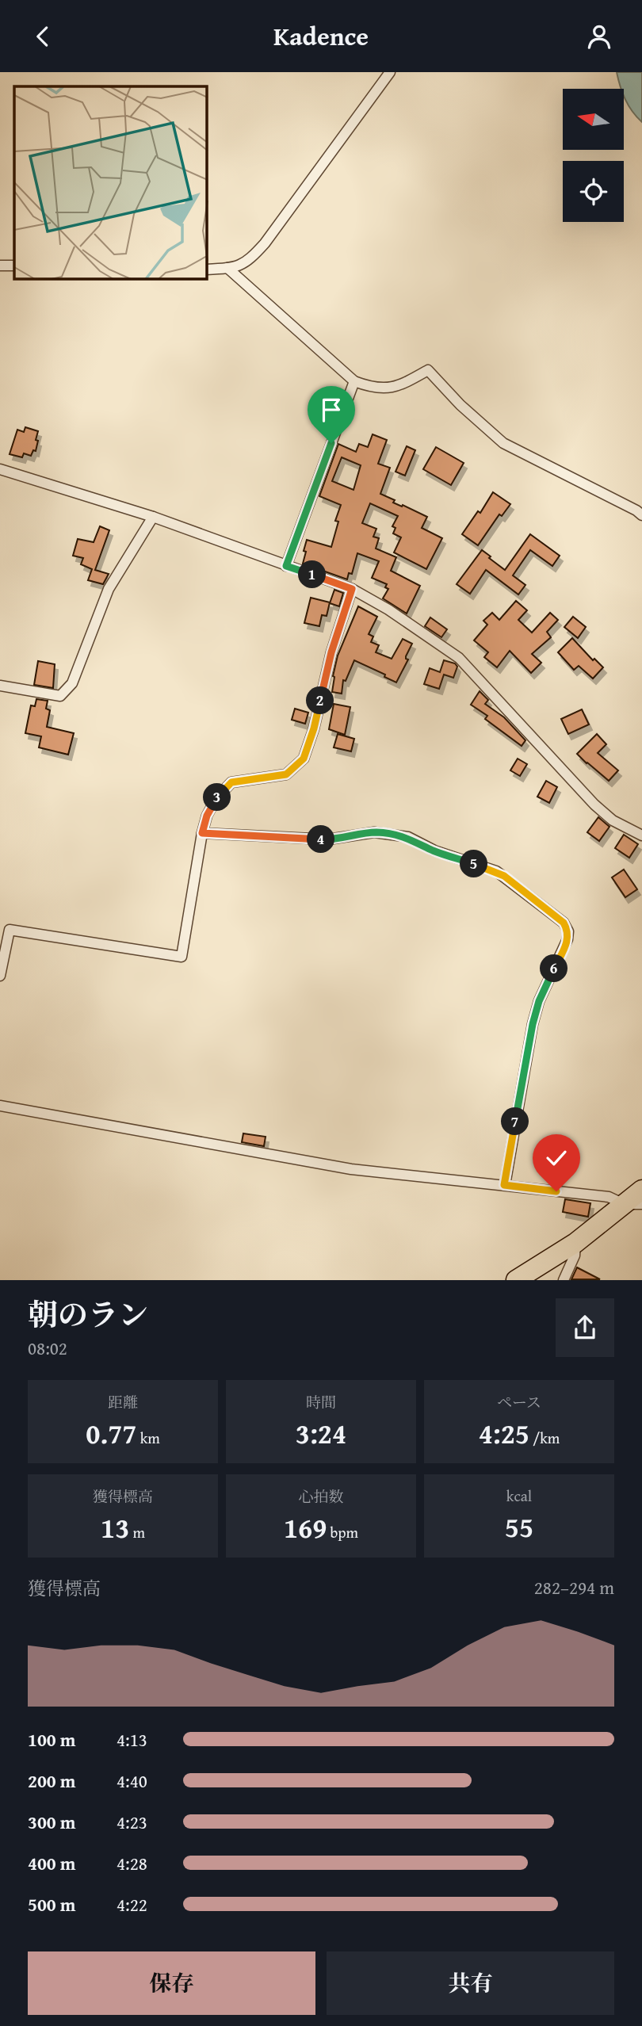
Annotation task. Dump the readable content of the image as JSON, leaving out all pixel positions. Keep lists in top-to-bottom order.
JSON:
{
  "north": "left",
  "page": {
    "header": "Kadence",
    "pins": [
      "1",
      "2",
      "3",
      "4",
      "5",
      "6",
      "7"
    ],
    "heading": ["朝のラン", "08:02"],
    "stats": [
      ["距離", "0.77 km"],
      ["時間", "3:24"],
      ["ペース", "4:25 /km"],
      ["獲得標高", "13 m"],
      ["心拍数", "169 bpm"],
      ["kcal", "55"]
    ],
    "chart": ["獲得標高", "282–294 m"],
    "list": [
      {
        "name": "100 m",
        "note": "4:13"
      },
      {
        "name": "200 m",
        "note": "4:40"
      },
      {
        "name": "300 m",
        "note": "4:23"
      },
      {
        "name": "400 m",
        "note": "4:28"
      },
      {
        "name": "500 m",
        "note": "4:22"
      }
    ],
    "buttons": ["保存", "共有"]
  }
}
